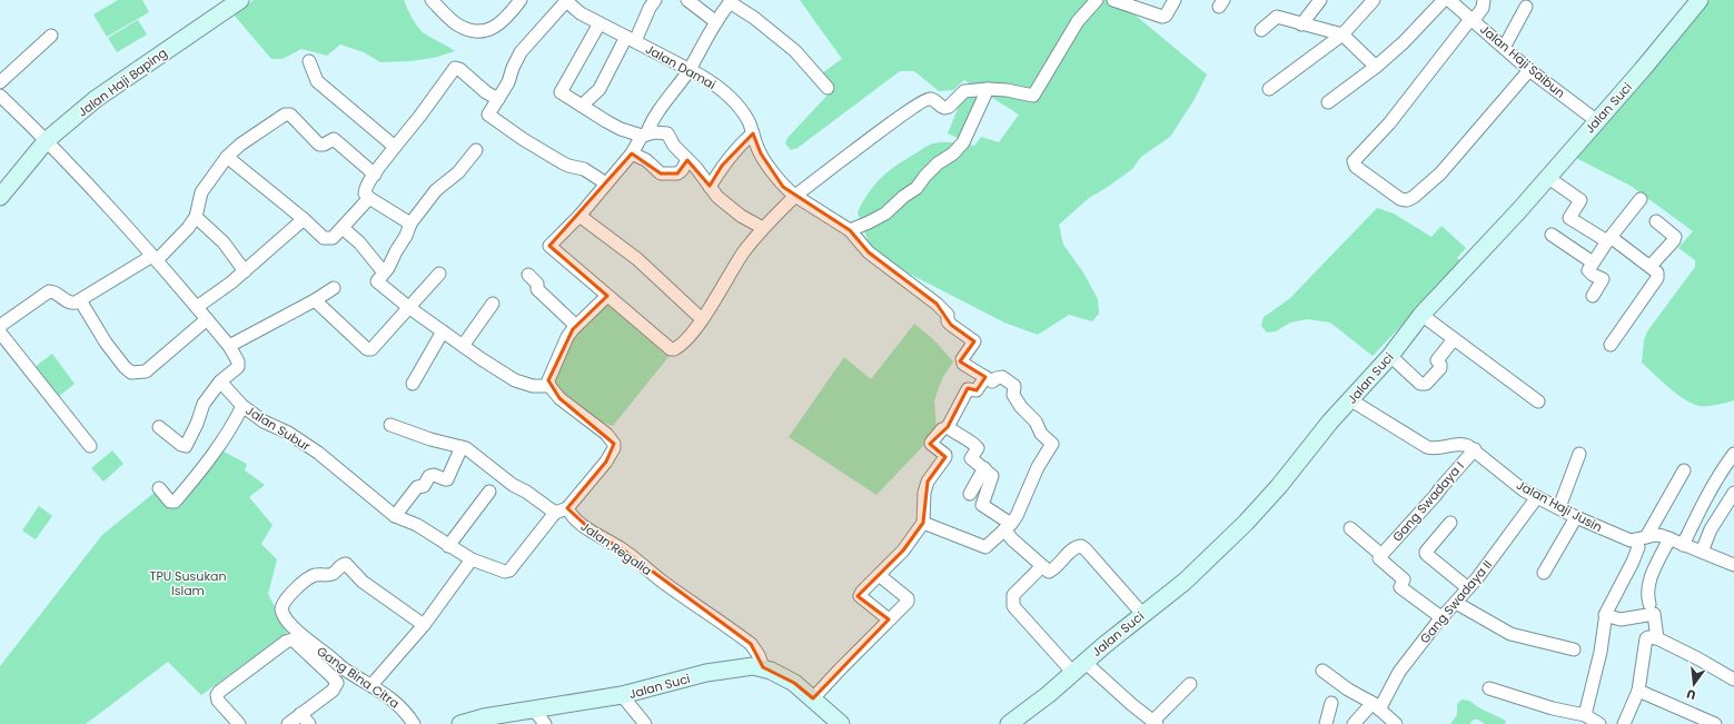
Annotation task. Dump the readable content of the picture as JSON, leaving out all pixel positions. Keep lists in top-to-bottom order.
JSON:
{
  "streets": {
    "street": [
      "Jalan Haji Saibun",
      "Jalan Damai",
      "Jalan Haji Baping",
      "Jalan Suci",
      "Jalan Subur",
      "Gang Swadaya I",
      "Jalan Haji Jusin",
      "Jalan Regalia",
      "Gang Swadaya II",
      "Gang Bina Citra"
    ]
  },
  "crossings": [
    ["Jalan Haji Saibun", "Jalan Suci"],
    ["Jalan Suci", "Jalan Haji Jusin"],
    ["Jalan Suci", "Jalan Regalia"],
    ["Jalan Subur", "Jalan Regalia"],
    ["Gang Swadaya I", "Jalan Haji Jusin"],
    ["Jalan Haji Jusin", "Gang Swadaya II"]
  ],
  "parks": ["TPU Susukan Islam"],
  "north": "bottom"
}
